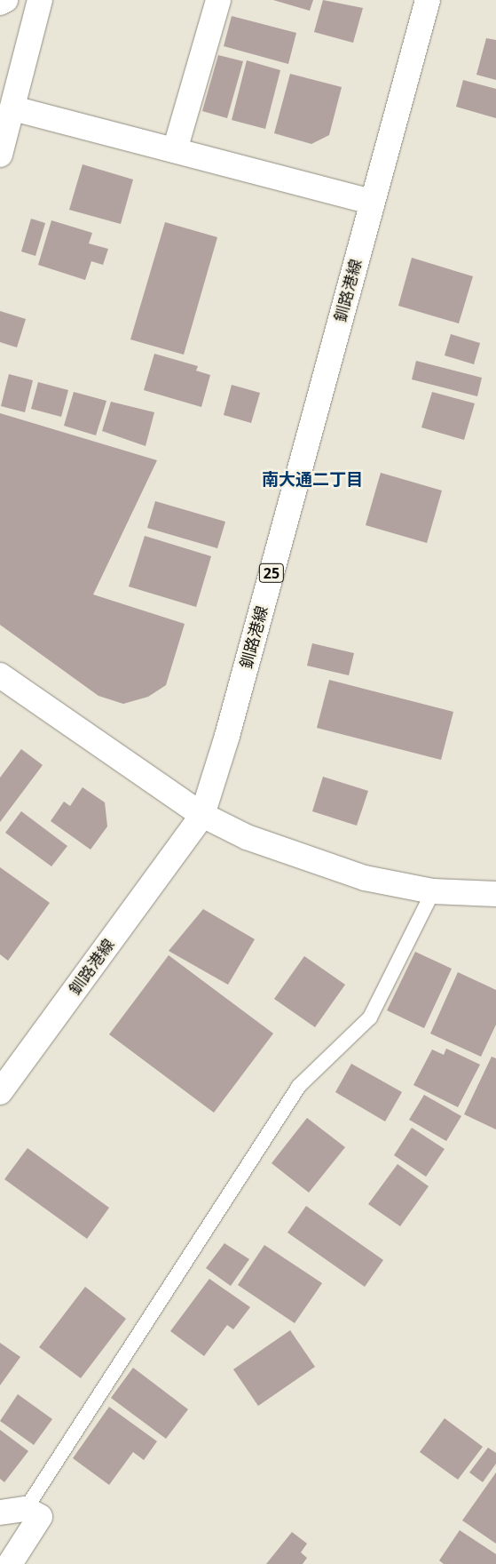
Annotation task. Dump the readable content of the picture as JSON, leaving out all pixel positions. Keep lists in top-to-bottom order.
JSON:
{
  "streets": {
    "street": ["釧路港線", "25"]
  },
  "districts": ["南大通二丁目"]
}
